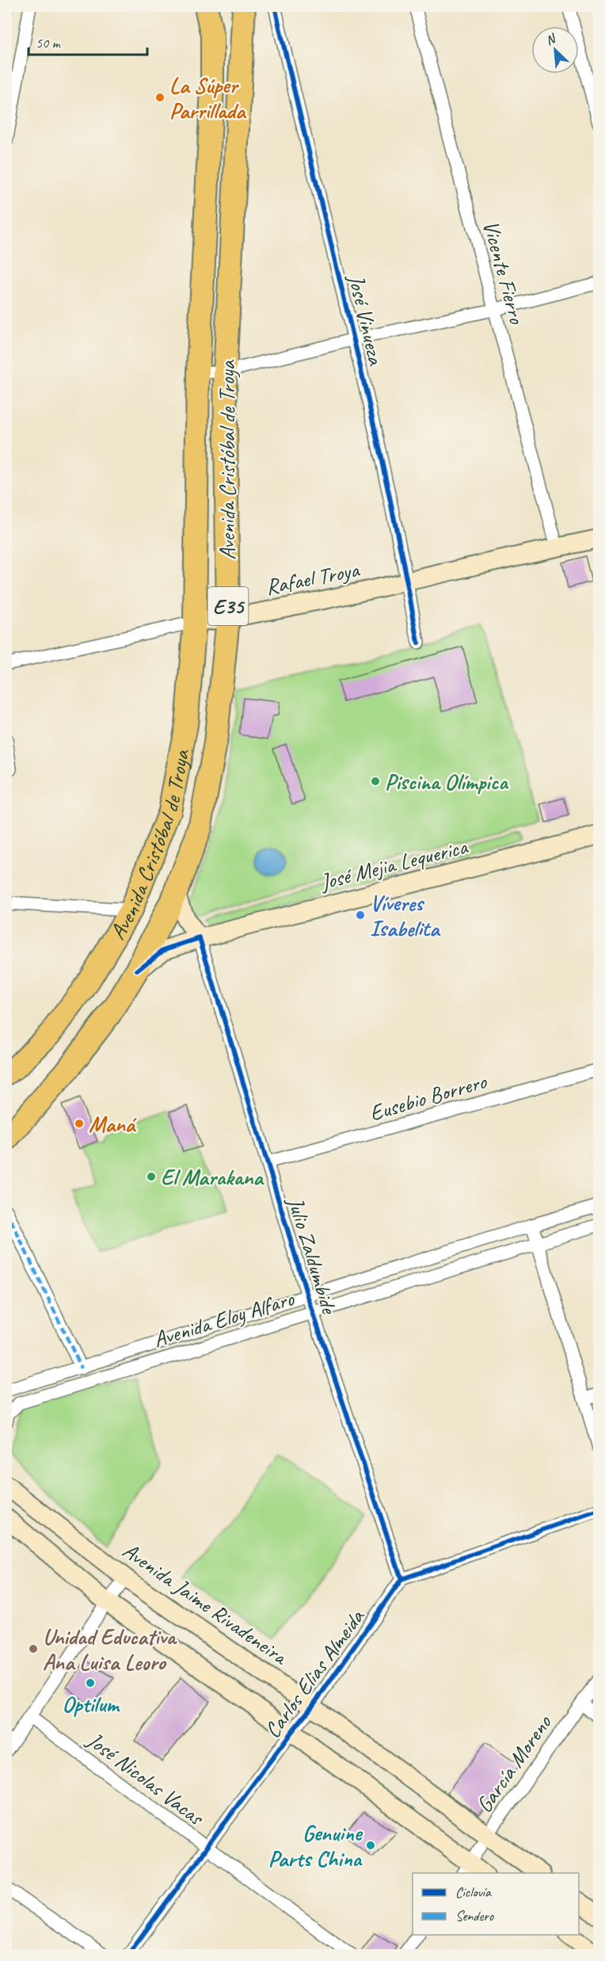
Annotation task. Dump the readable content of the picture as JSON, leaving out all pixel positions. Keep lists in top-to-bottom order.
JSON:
{
  "streets": {
    "highway": ["Avenida Cristóbal de Troya", "E35"],
    "main road": ["Rafael Troya", "José Mejia Lequerica", "Avenida Jaime Rivadeneira"],
    "street": [
      "Vicente Fierro",
      "José Vinueza",
      "Eusebio Borrero",
      "Julio Zaldumbide",
      "Avenida Eloy Alfaro",
      "Carlos Elias Almeida",
      "García Moreno",
      "José Nicolas Vacas"
    ]
  },
  "crossings": [
    ["Vicente Fierro", "Rafael Troya"],
    ["José Vinueza", "Rafael Troya"],
    ["Avenida Cristóbal de Troya", "Rafael Troya"],
    ["Avenida Cristóbal de Troya", "José Mejia Lequerica"],
    ["José Mejia Lequerica", "Julio Zaldumbide"],
    ["Eusebio Borrero", "Julio Zaldumbide"],
    ["Julio Zaldumbide", "Avenida Eloy Alfaro"],
    ["Julio Zaldumbide", "Carlos Elias Almeida"],
    ["Avenida Jaime Rivadeneira", "Carlos Elias Almeida"],
    ["Avenida Jaime Rivadeneira", "García Moreno"],
    ["Carlos Elias Almeida", "José Nicolas Vacas"]
  ],
  "places": [
    "La Súper Parrillada",
    "Piscina Olímpica",
    "Víveres Isabelita",
    "Maná",
    "El Marakana",
    "Unidad Educativa Ana Luisa Leoro",
    "Optilum",
    "Genuine Parts China"
  ],
  "legend": ["Ciclovía", "Sendero"],
  "scale_bar": "50 m",
  "north": "top left"
}
